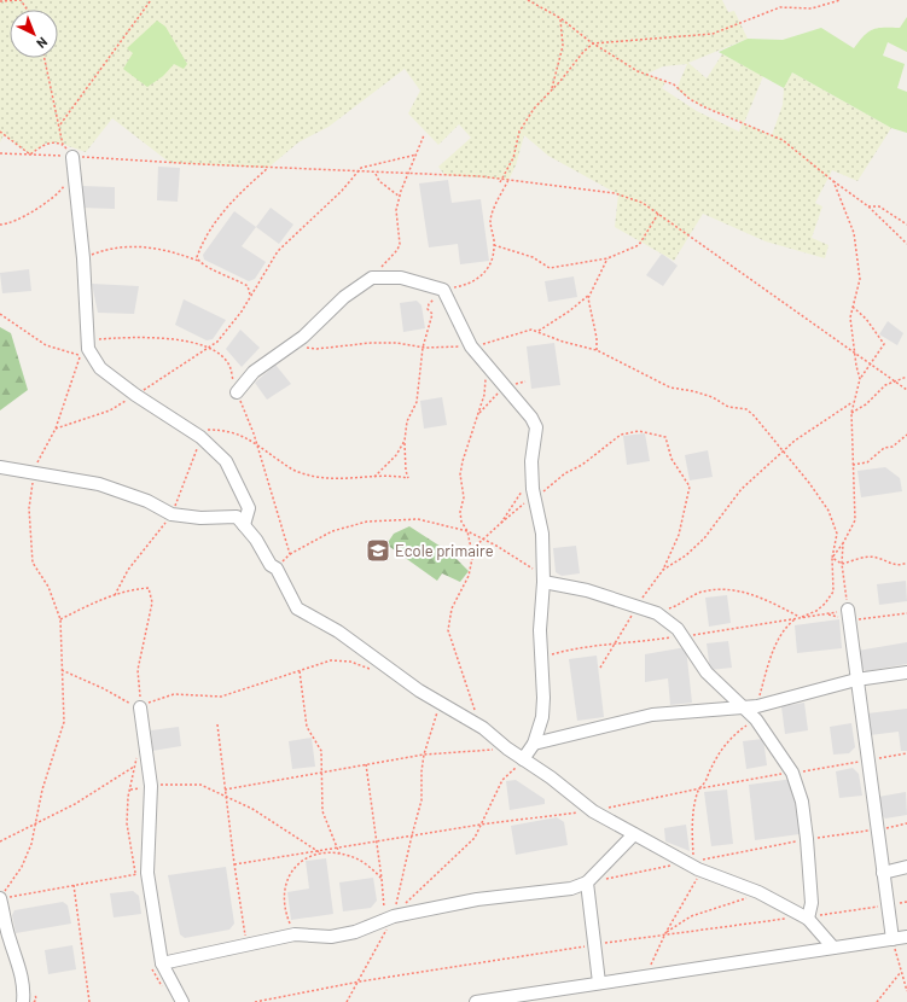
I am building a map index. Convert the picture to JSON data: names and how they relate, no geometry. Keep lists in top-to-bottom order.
{
  "places": {
    "school or university": ["Ecole primaire"]
  },
  "north": "bottom right"
}
